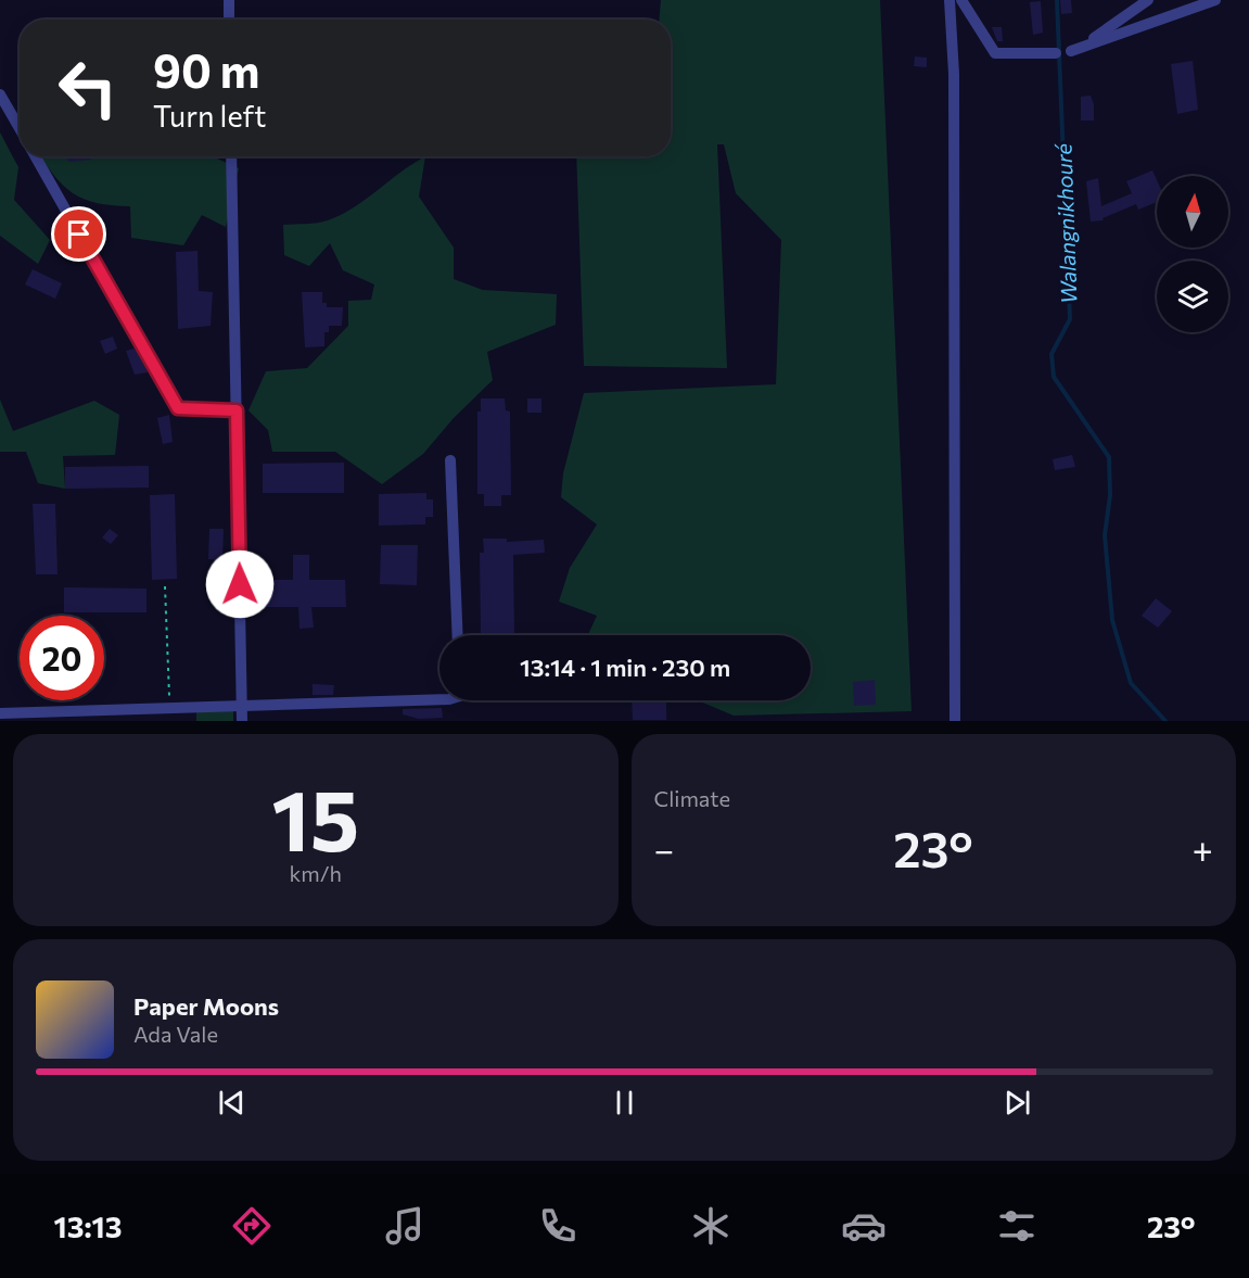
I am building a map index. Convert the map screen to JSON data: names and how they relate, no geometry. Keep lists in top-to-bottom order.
{
  "water": ["Walangnikhouré"],
  "north": "top",
  "page": {
    "turn": ["90 m", "Turn left"],
    "limit": "20",
    "trip": "13:14 · 1 min · 230 m",
    "tile": [
      ["15", "km/h"],
      "Climate"
    ],
    "heat": ["−", "23°", "+"],
    "song": ["Paper Moons", "Ada Vale"],
    "tabs": ["13:13", "23°"]
  }
}
